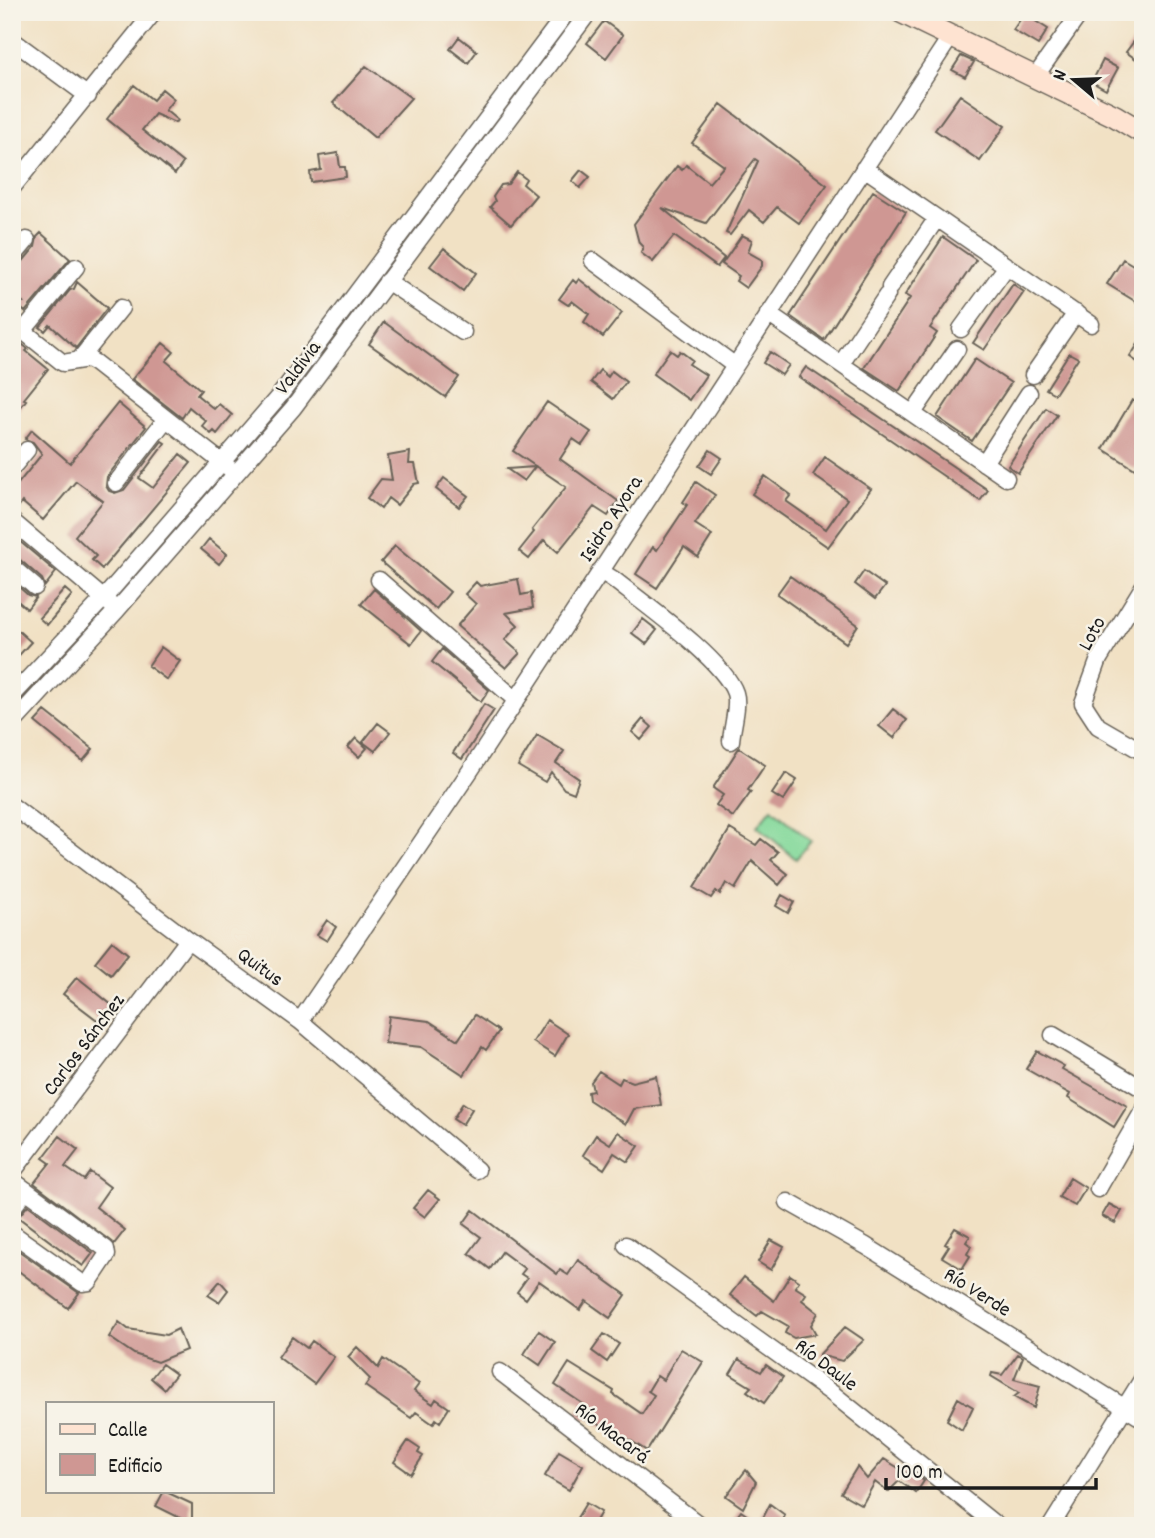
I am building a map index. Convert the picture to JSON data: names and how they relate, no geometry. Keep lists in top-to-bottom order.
{
  "streets": {
    "street": [
      "Valdivia",
      "Isidro Ayora",
      "Loto",
      "Quitus",
      "Carlos Sánchez",
      "Río Verde",
      "Río Daule",
      "Río Macará"
    ]
  },
  "crossings": [
    ["Isidro Ayora", "Quitus"],
    ["Quitus", "Carlos Sánchez"]
  ],
  "legend": ["Calle", "Edificio"],
  "scale_bar": "100 m",
  "north": "left"
}
